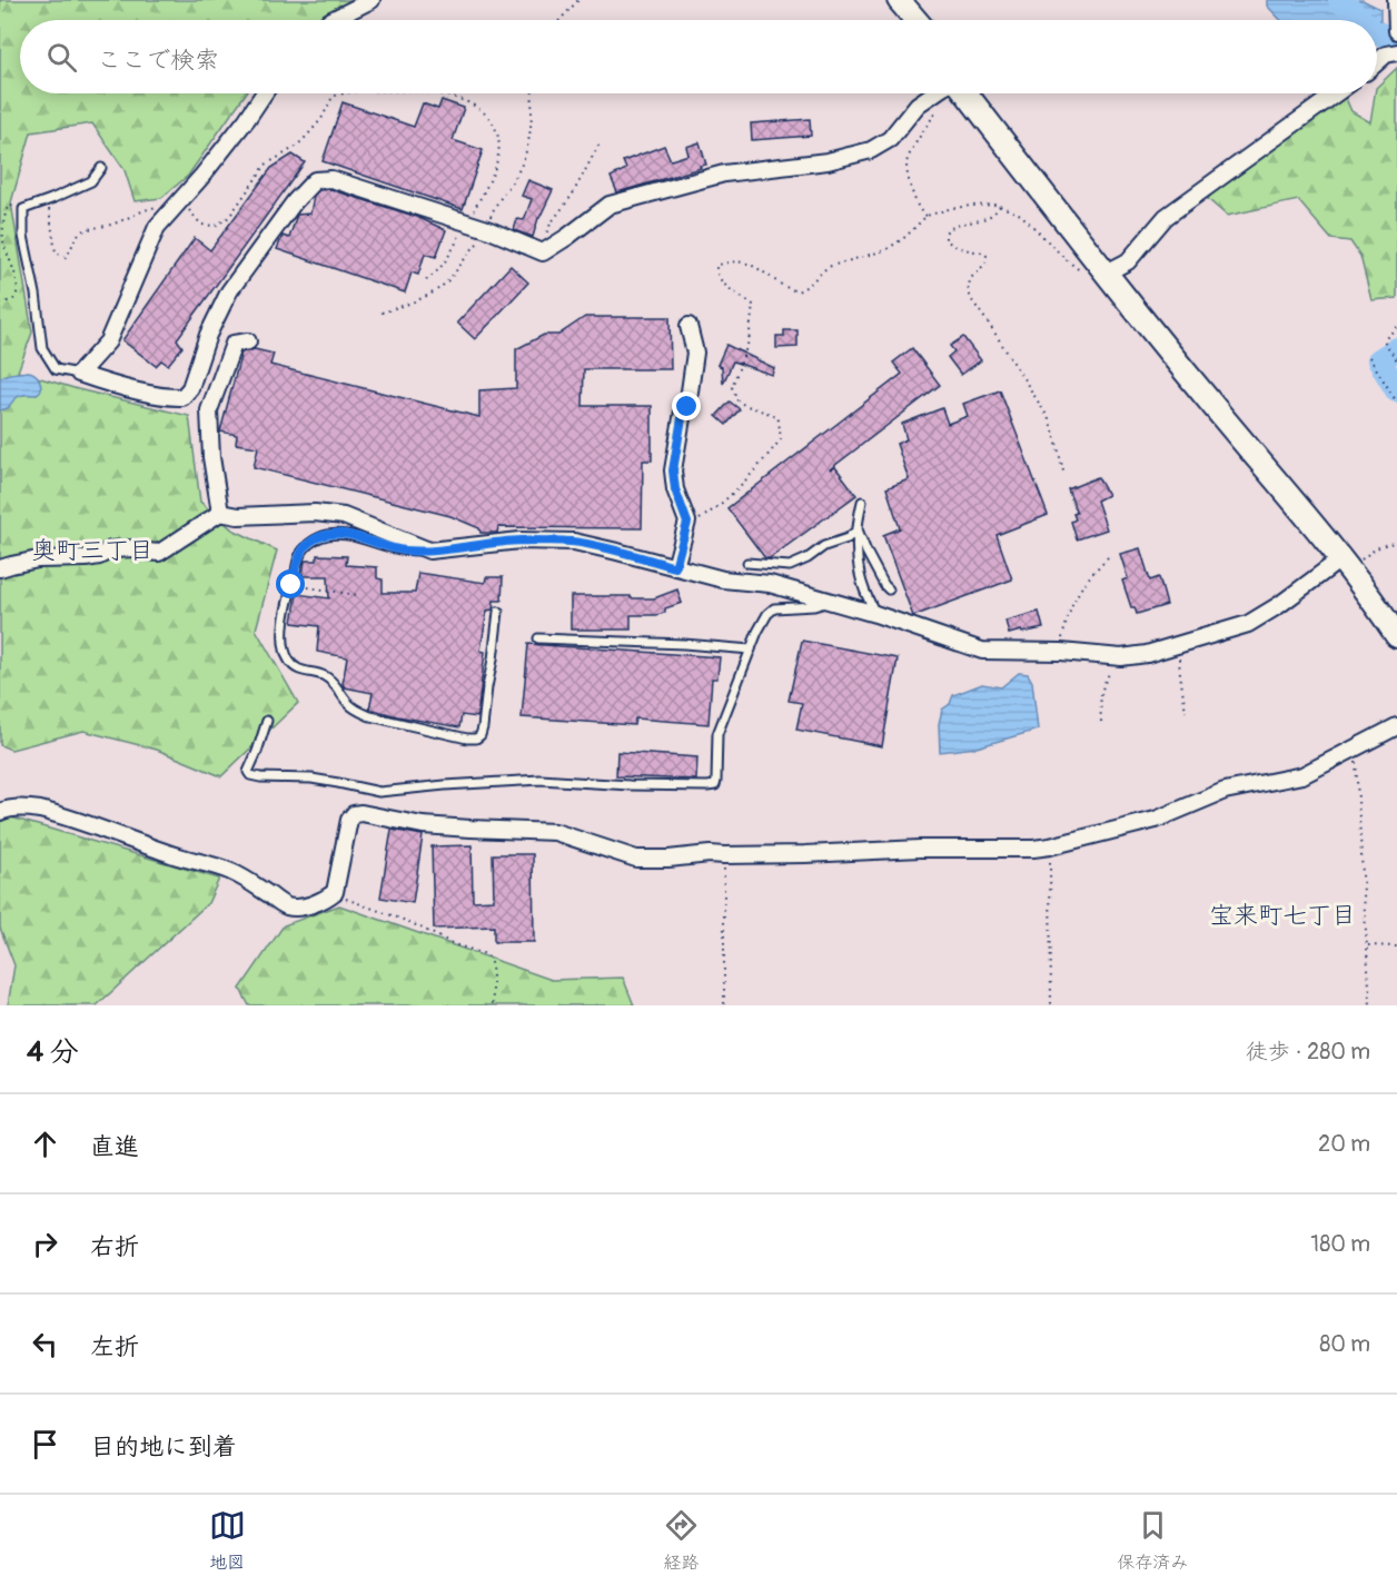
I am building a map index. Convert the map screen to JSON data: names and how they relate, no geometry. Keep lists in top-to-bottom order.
{
  "districts": ["奥町三丁目", "宝来町七丁目"],
  "page": {
    "search": "ここで検索",
    "heading": ["4 分", "徒歩 · 280 m"],
    "list": [
      ["直進", "20 m"],
      ["右折", "180 m"],
      ["左折", "80 m"],
      "目的地に到着"
    ],
    "nav": ["地図", "経路", "保存済み"]
  }
}
